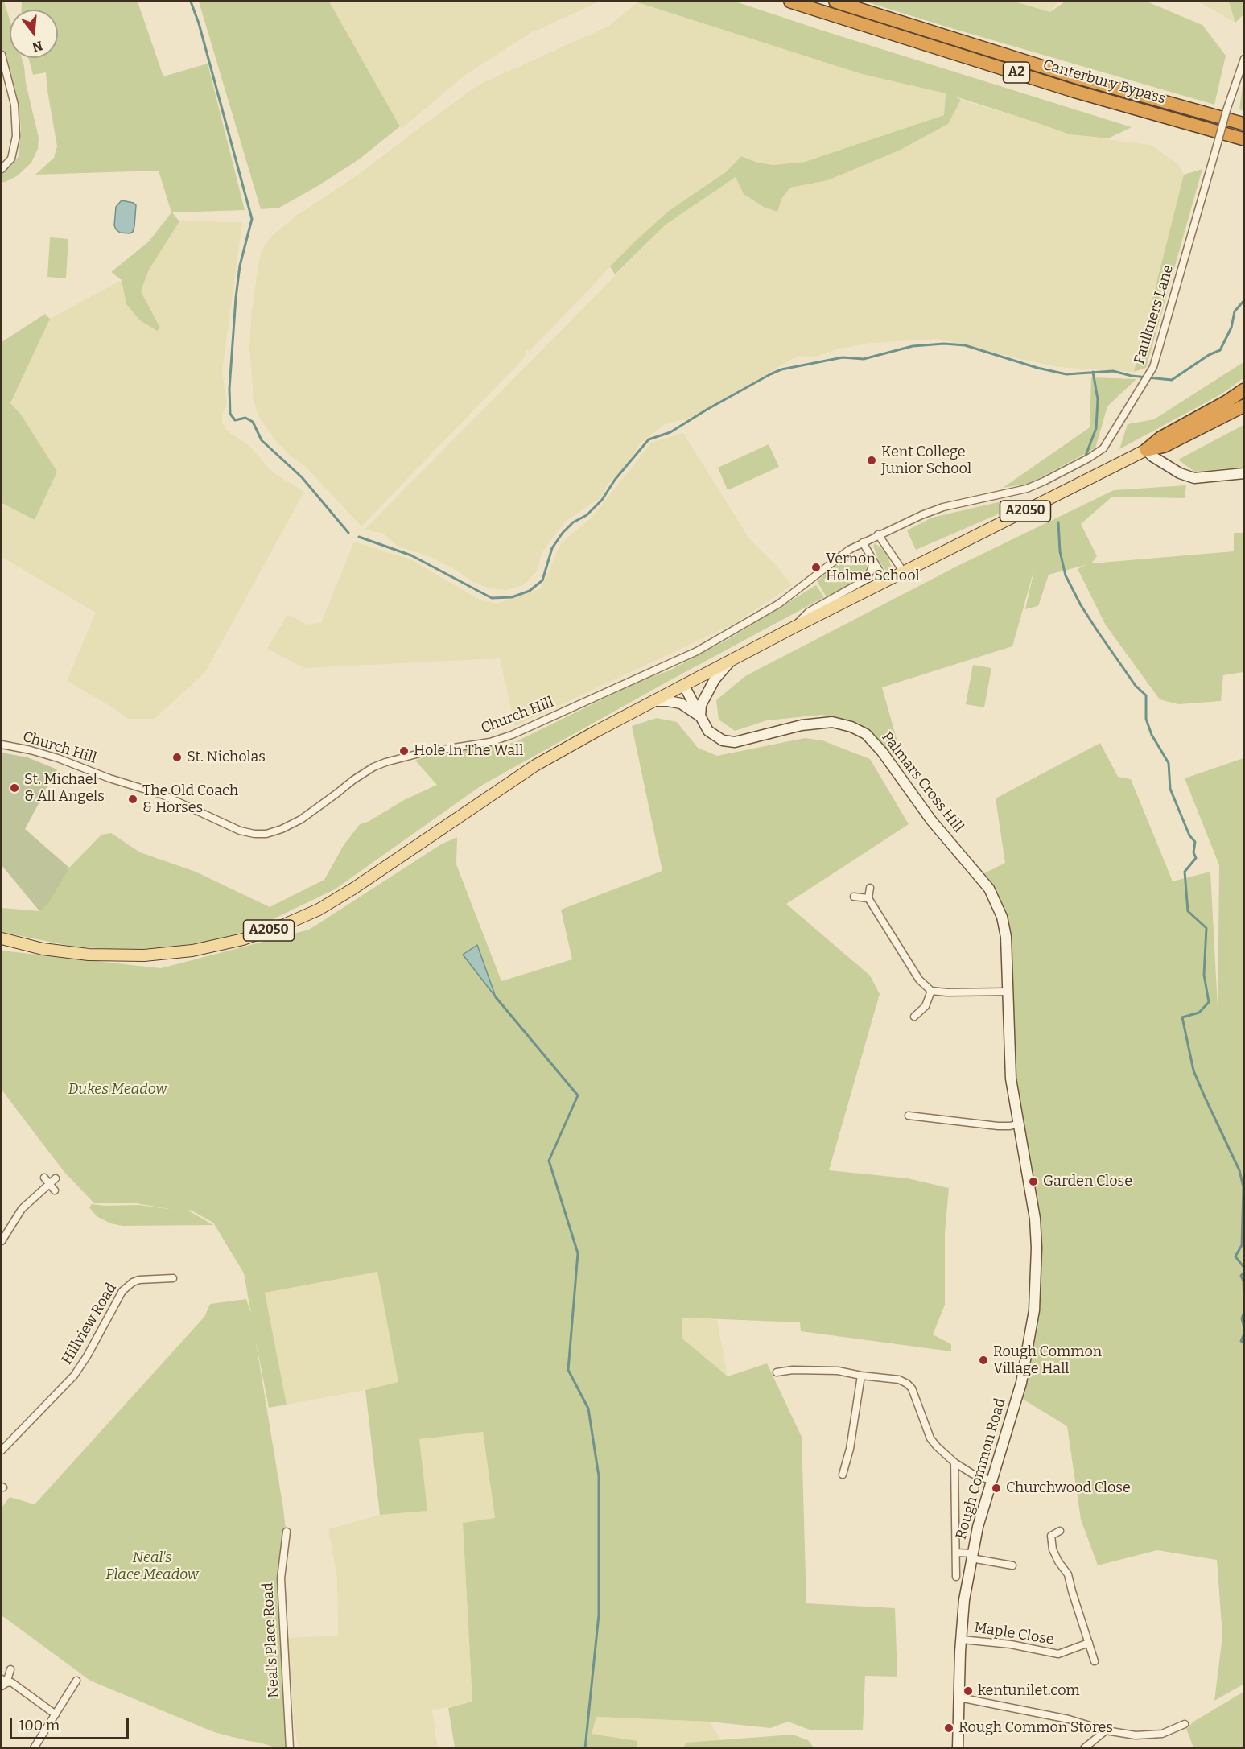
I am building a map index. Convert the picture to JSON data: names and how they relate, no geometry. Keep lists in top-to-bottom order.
{
  "streets": {
    "highway": ["A2", "Canterbury Bypass"],
    "main road": ["A2050"],
    "street": [
      "Faulkners Lane",
      "Church Hill",
      "Palmars Cross Hill",
      "Hillview Road",
      "Rough Common Road",
      "Maple Close",
      "Neal's Place Road"
    ]
  },
  "crossings": [
    ["Faulkners Lane", "Church Hill"],
    ["A2050", "Palmars Cross Hill"],
    ["Palmars Cross Hill", "Rough Common Road"],
    ["Rough Common Road", "Maple Close"]
  ],
  "parks": ["Dukes Meadow", "Neal's Place Meadow"],
  "places": [
    "Kent College Junior School",
    "Vernon Holme School",
    "Hole In The Wall",
    "St. Nicholas",
    "St. Michael & All Angels",
    "The Old Coach & Horses",
    "Garden Close",
    "Rough Common Village Hall",
    "Churchwood Close",
    "kentunilet.com",
    "Rough Common Stores"
  ],
  "scale_bar": "100 m",
  "north": "bottom"
}
